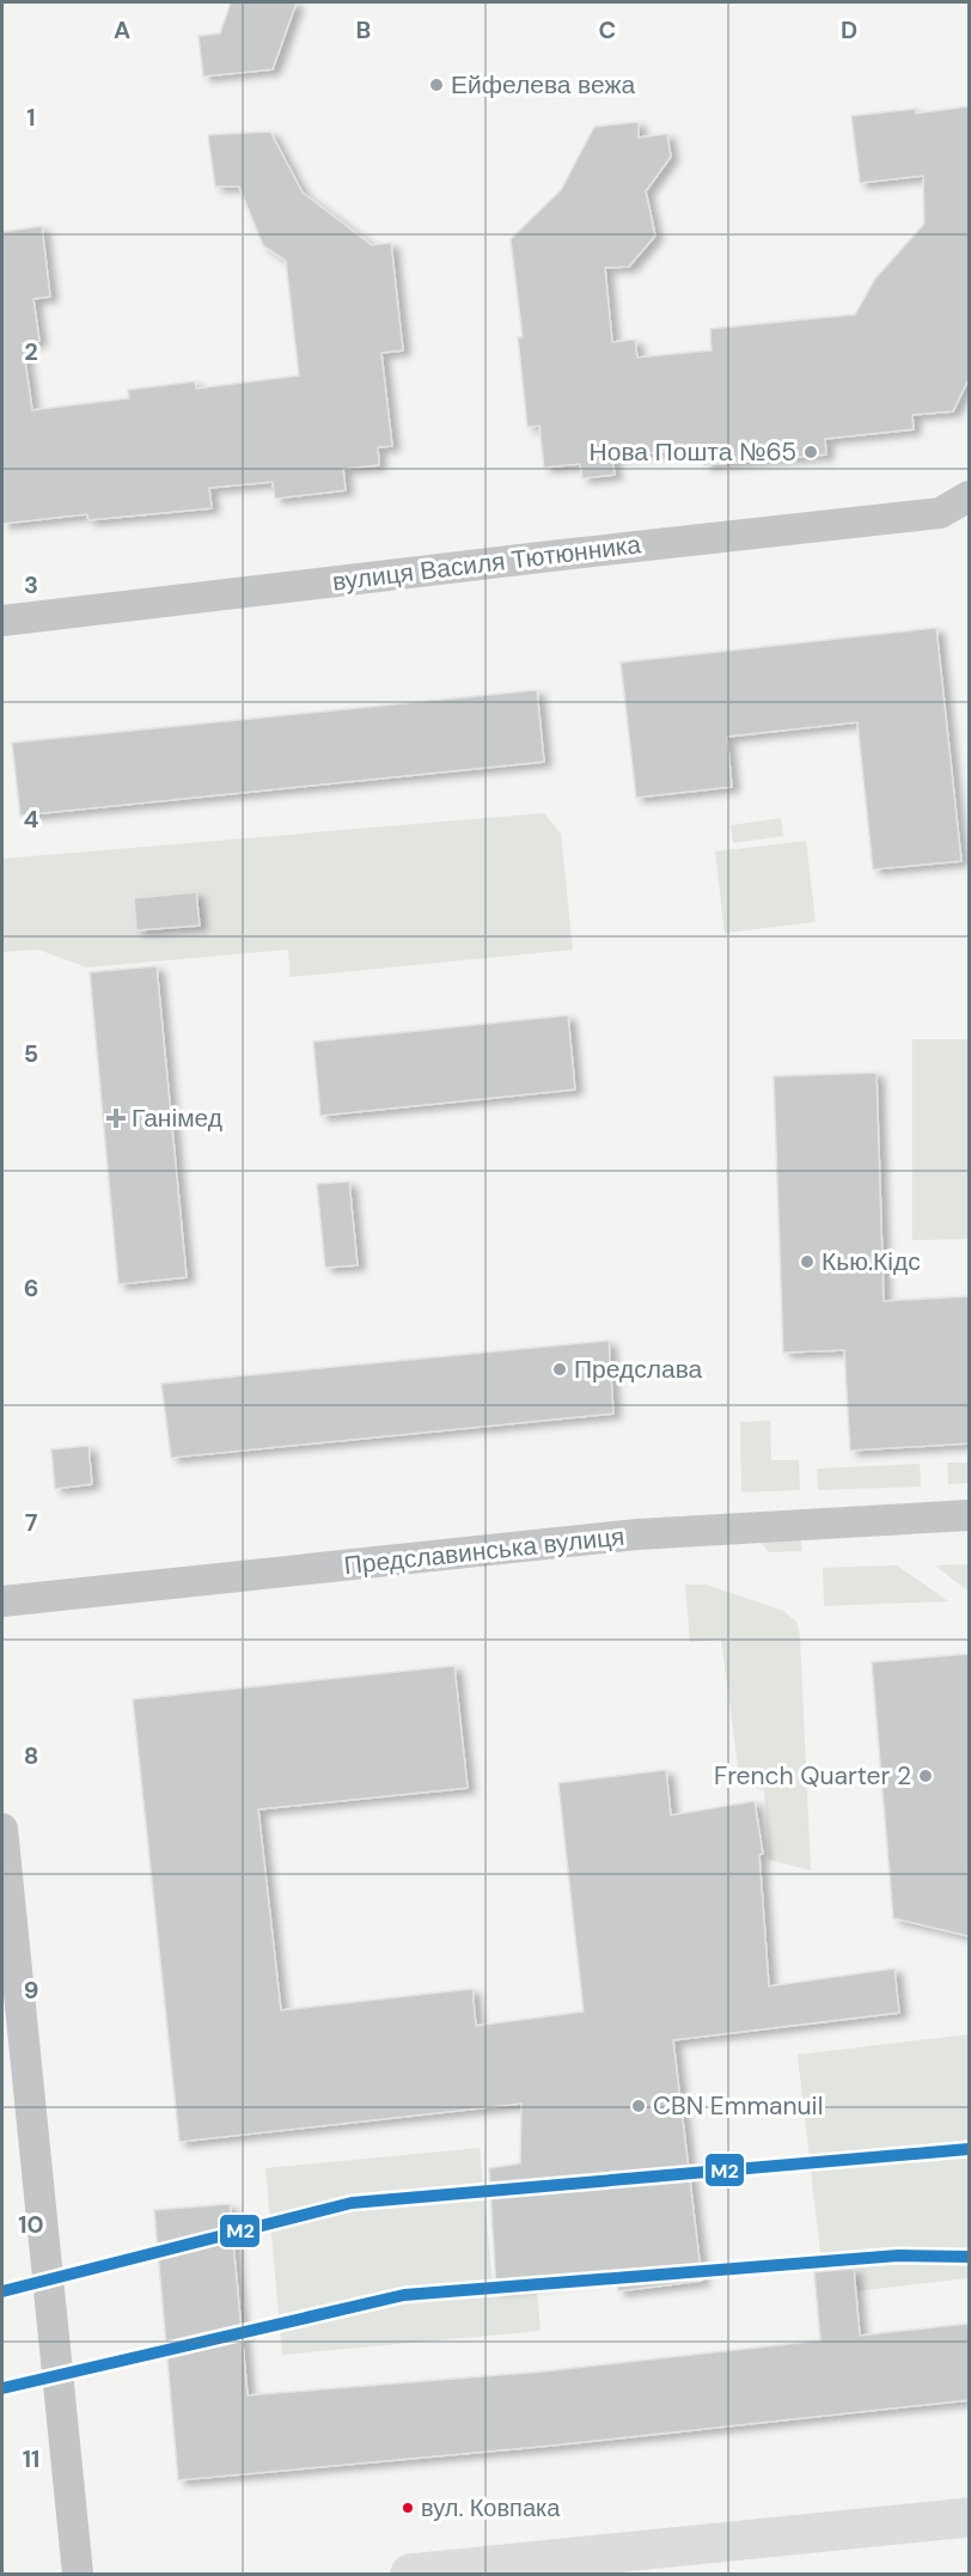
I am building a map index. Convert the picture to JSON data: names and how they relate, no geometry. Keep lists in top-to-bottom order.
{
  "streets": {
    "street": ["вулиця Василя Тютюнника", "Предславинська вулиця"]
  },
  "places": {
    "other": [
      "Ейфелева вежа",
      "Нова Пошта №65",
      "Кью.Кідс",
      "Предслава",
      "French Quarter 2",
      "CBN Emmanuil",
      "вул. Ковпака"
    ],
    "health": ["Ганімед"]
  },
  "lines": ["transit line M2"],
  "grid": {
    "columns": [
      "A",
      "B",
      "C",
      "D"
    ],
    "rows": [
      "1",
      "2",
      "3",
      "4",
      "5",
      "6",
      "7",
      "8",
      "9",
      "10",
      "11"
    ]
  }
}
